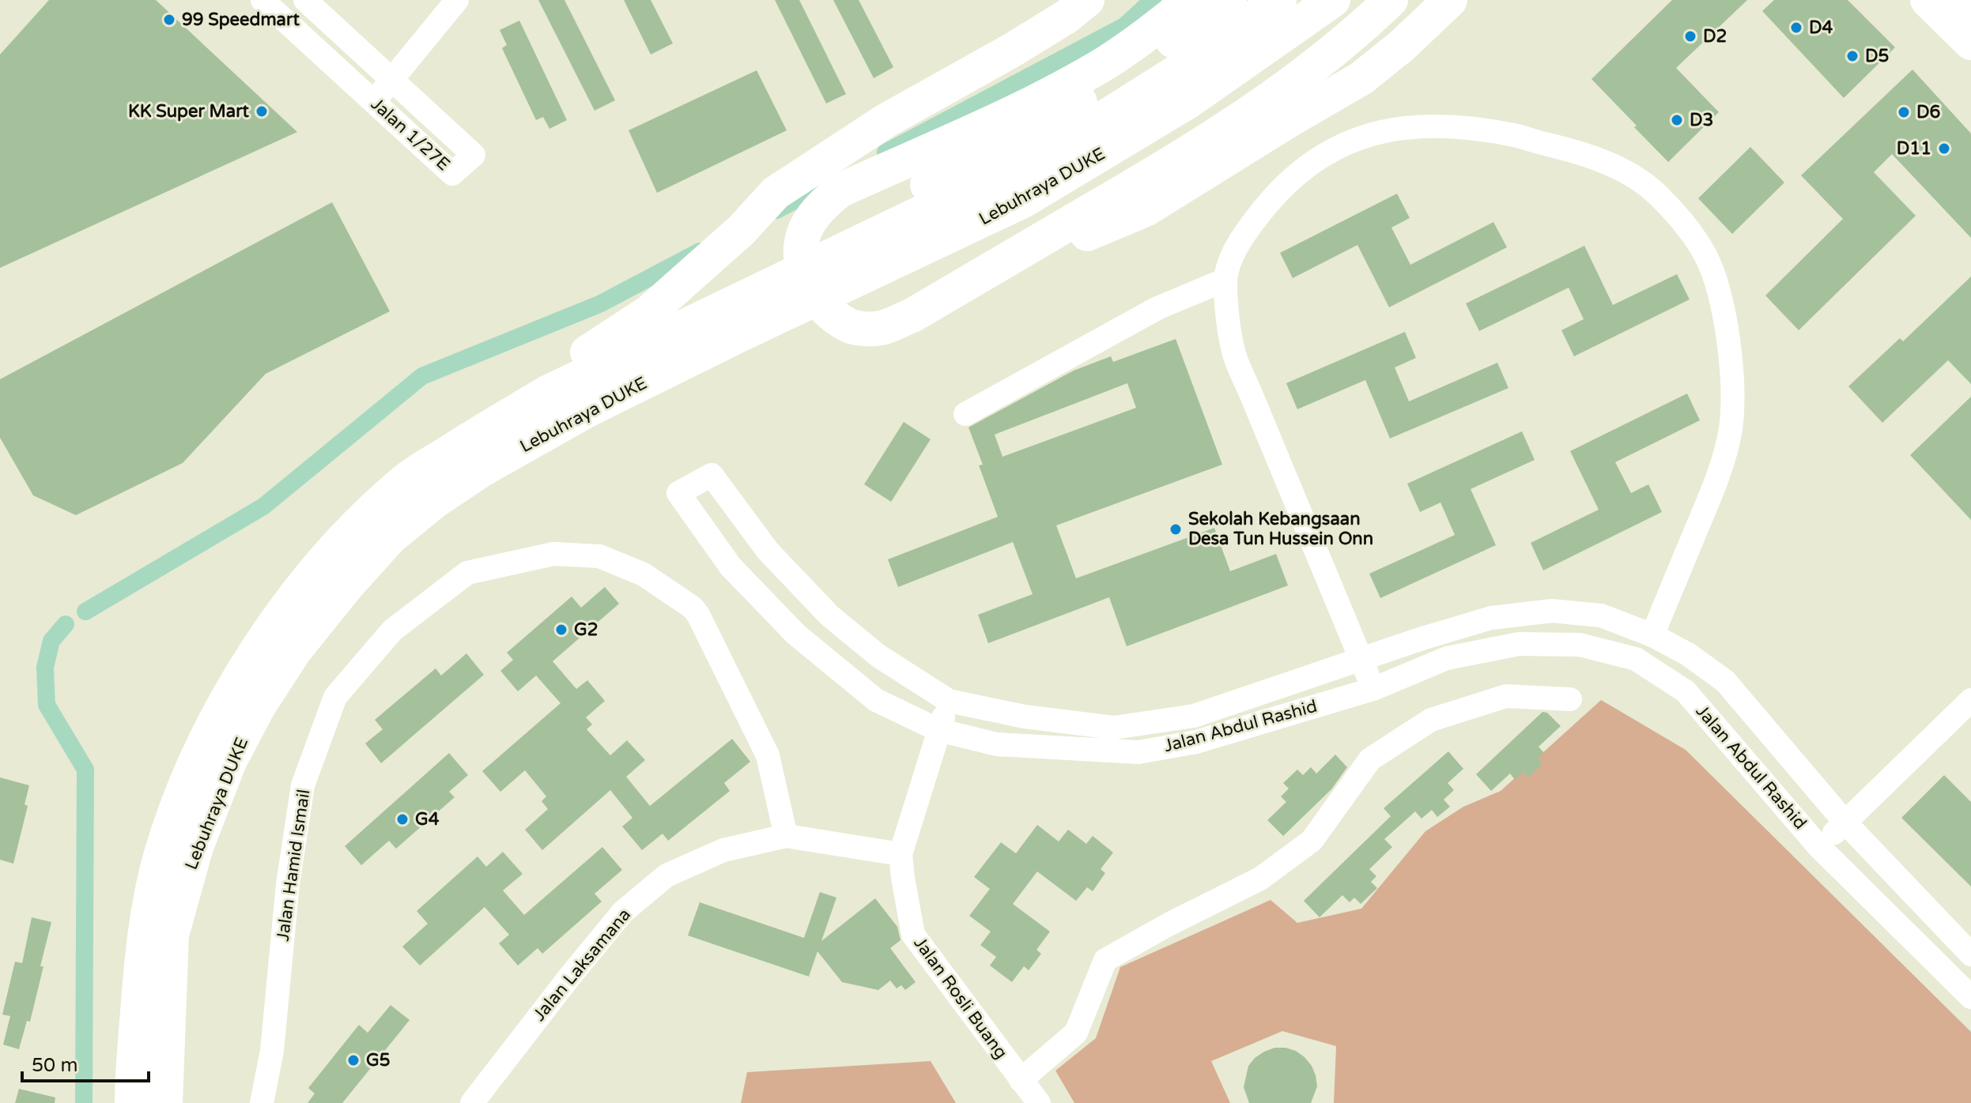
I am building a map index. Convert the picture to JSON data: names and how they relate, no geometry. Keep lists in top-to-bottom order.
{
  "streets": {
    "highway": ["Lebuhraya DUKE"],
    "street": [
      "Jalan 1/27E",
      "Jalan Abdul Rashid",
      "Jalan Hamid Ismail",
      "Jalan Laksamana",
      "Jalan Rosli Buang"
    ]
  },
  "crossings": [
    ["Jalan Abdul Rashid", "Jalan Rosli Buang"],
    ["Jalan Hamid Ismail", "Jalan Laksamana"],
    ["Jalan Laksamana", "Jalan Rosli Buang"]
  ],
  "places": [
    "99 Speedmart",
    "D4",
    "D2",
    "D5",
    "KK Super Mart",
    "D6",
    "D3",
    "D11",
    "Sekolah Kebangsaan Desa Tun Hussein Onn",
    "G2",
    "G4",
    "G5"
  ],
  "scale_bar": "50 m"
}
